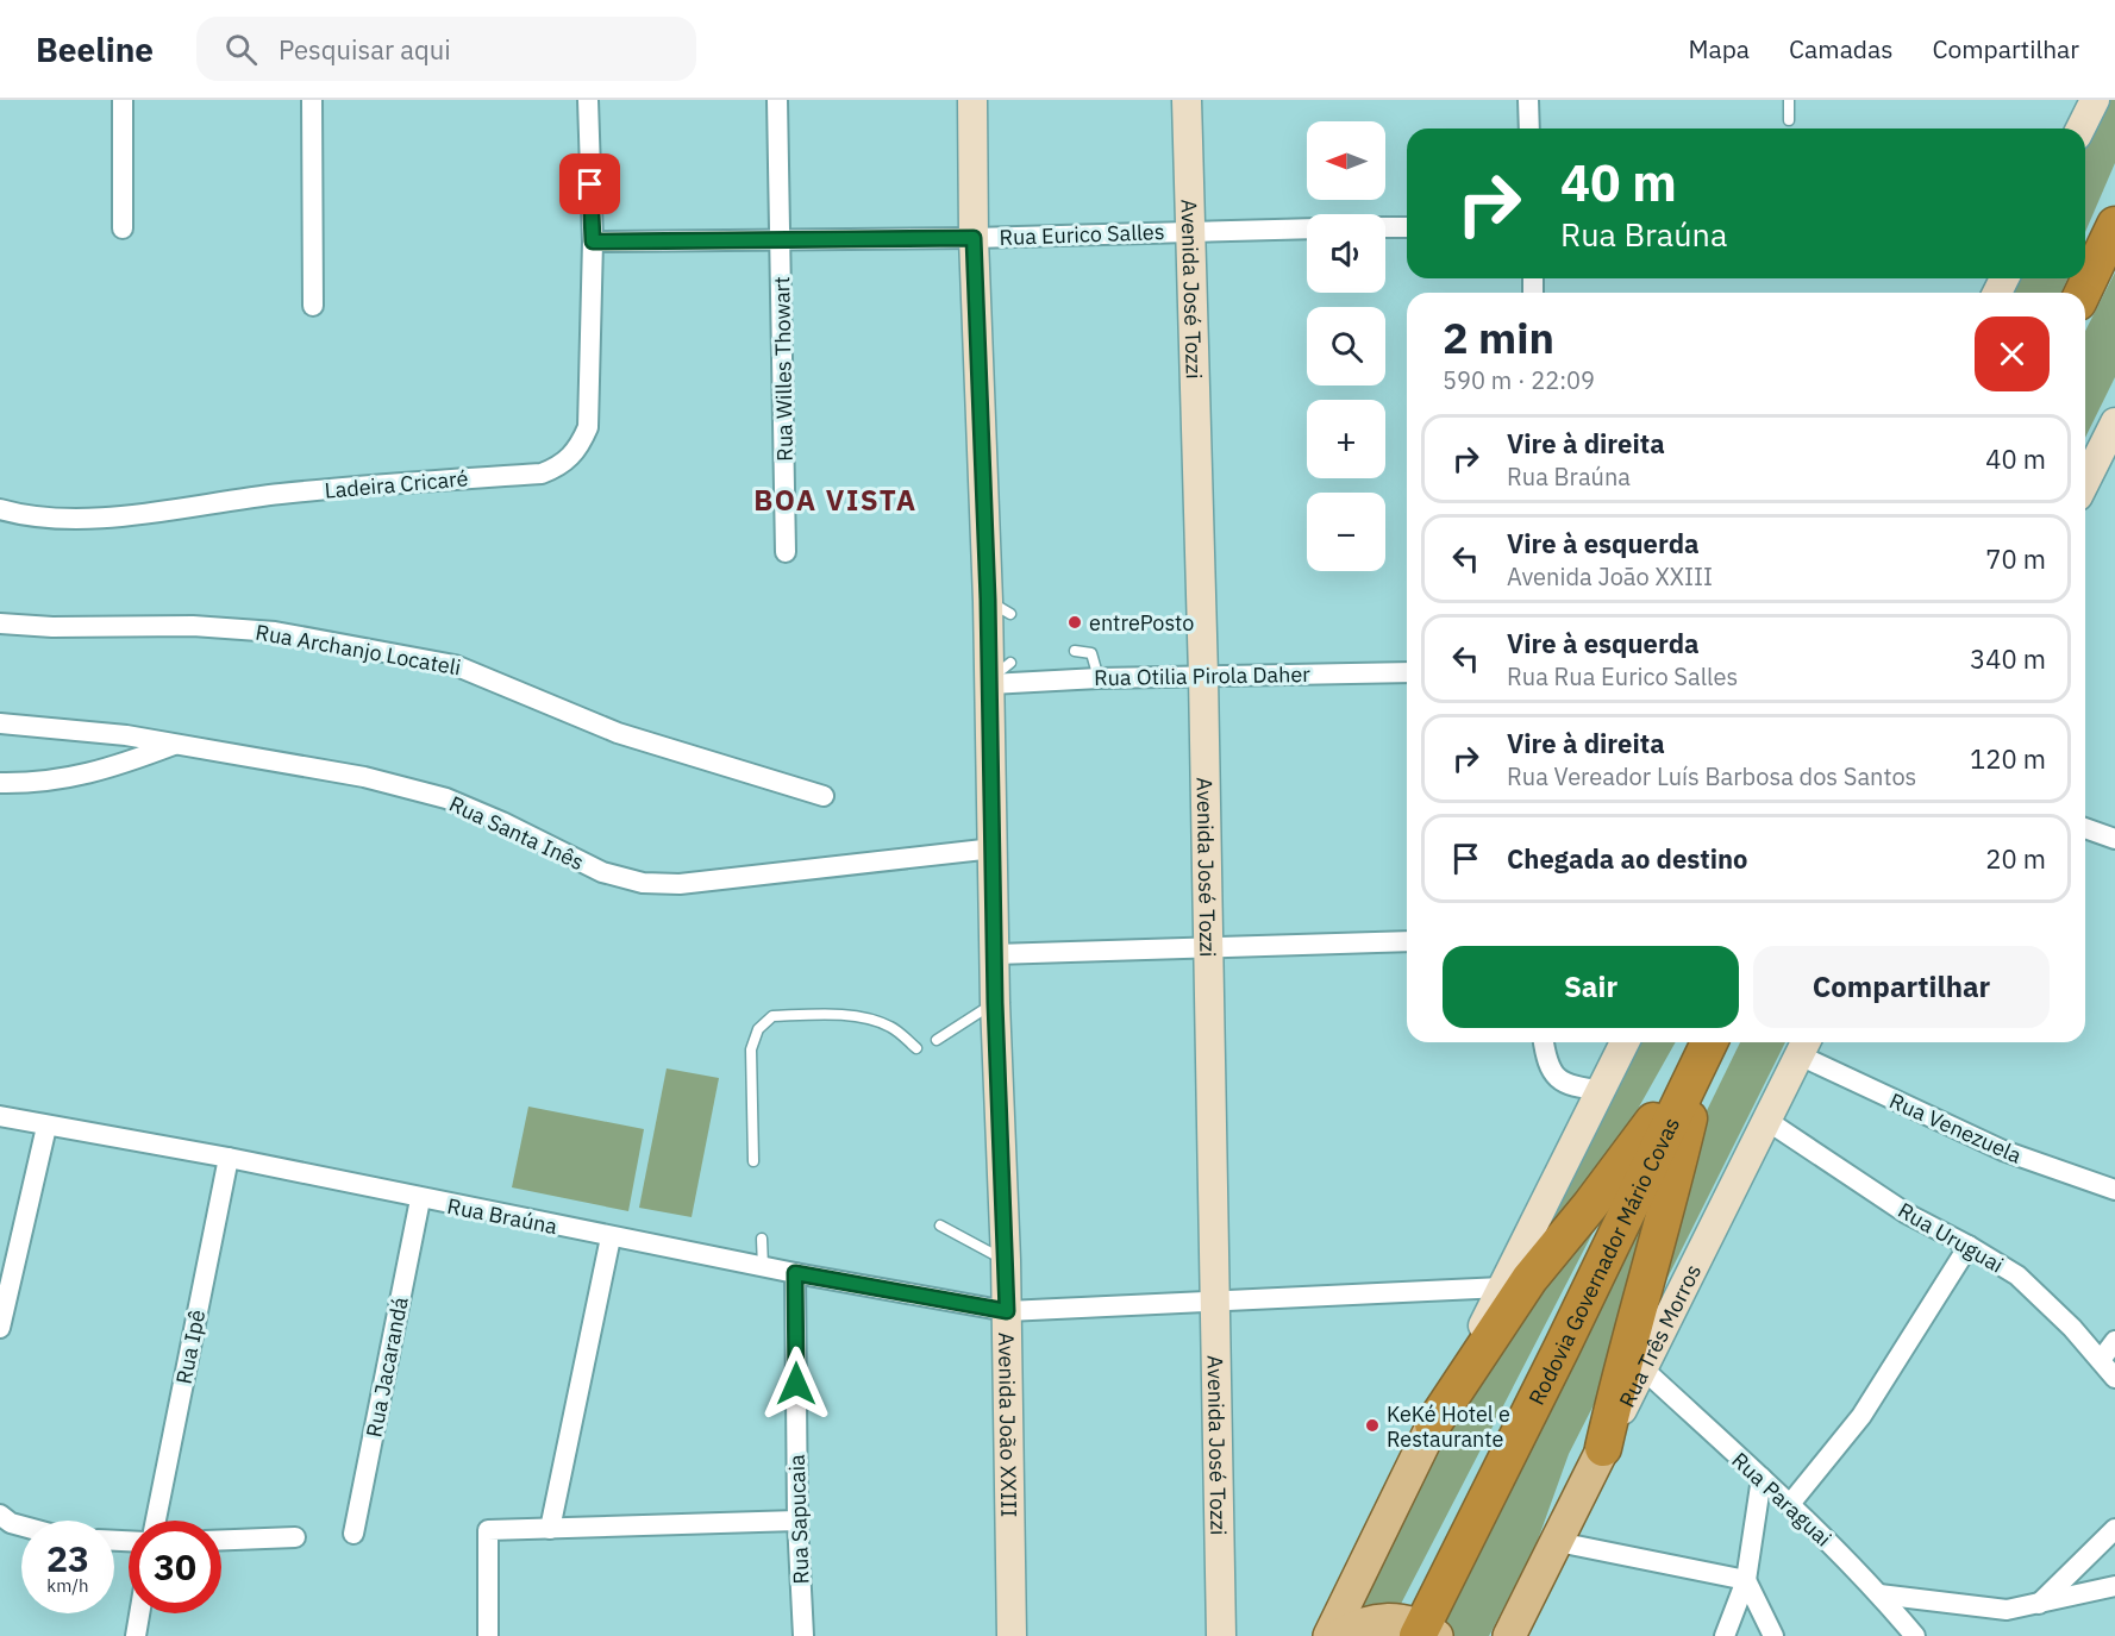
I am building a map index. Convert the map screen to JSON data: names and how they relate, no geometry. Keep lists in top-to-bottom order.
{
  "streets": {
    "highway": ["Rodovia Governador Mário Covas"],
    "main road": ["Rua Três Morros"],
    "street": [
      "Rua Eurico Salles",
      "Avenida José Tozzi",
      "Rua Willes Thowart",
      "Ladeira Cricaré",
      "Rua Archanjo Locateli",
      "Rua Otilia Pirola Daher",
      "Rua Santa Inês",
      "Rua Venezuela",
      "Rua Braúna",
      "Rua Uruguai",
      "Rua Ipê",
      "Rua Jacarandá",
      "Avenida João XXIII",
      "Rua Paraguai",
      "Rua Sapucaia"
    ]
  },
  "crossings": [
    ["Rua Eurico Salles", "Avenida José Tozzi"],
    ["Rua Eurico Salles", "Rua Willes Thowart"],
    ["Rua Eurico Salles", "Ladeira Cricaré"],
    ["Rua Eurico Salles", "Avenida João XXIII"],
    ["Avenida José Tozzi", "Rua Otilia Pirola Daher"],
    ["Avenida José Tozzi", "Rua Braúna"],
    ["Rua Otilia Pirola Daher", "Avenida João XXIII"],
    ["Rua Santa Inês", "Avenida João XXIII"],
    ["Rua Venezuela", "Rua Três Morros"],
    ["Rua Braúna", "Rua Ipê"],
    ["Rua Braúna", "Rua Jacarandá"],
    ["Rua Braúna", "Avenida João XXIII"],
    ["Rua Braúna", "Rua Sapucaia"],
    ["Rua Uruguai", "Rua Três Morros"],
    ["Rua Três Morros", "Rua Paraguai"]
  ],
  "districts": ["BOA VISTA"],
  "places": ["entrePosto", "KeKé Hotel e Restaurante"],
  "north": "left",
  "page": {
    "header": "Beeline",
    "search": "Pesquisar aqui",
    "nav": ["Mapa", "Camadas", "Compartilhar"],
    "map_buttons": ["+", "−"],
    "turn": ["40 m", "Rua Braúna"],
    "heading": ["2 min", "590 m · 22:09"],
    "list": [
      {
        "name": "Vire à direita",
        "note": "Rua Braúna",
        "value": "40 m"
      },
      {
        "name": "Vire à esquerda",
        "note": "Avenida João XXIII",
        "value": "70 m"
      },
      {
        "name": "Vire à esquerda",
        "note": "Rua Rua Eurico Salles",
        "value": "340 m"
      },
      {
        "name": "Vire à direita",
        "note": "Rua Vereador Luís Barbosa dos Santos",
        "value": "120 m"
      },
      {
        "name": "Chegada ao destino",
        "value": "20 m"
      }
    ],
    "buttons": ["Sair", "Compartilhar"],
    "speed": "23 km/h",
    "limit": "30"
  }
}
